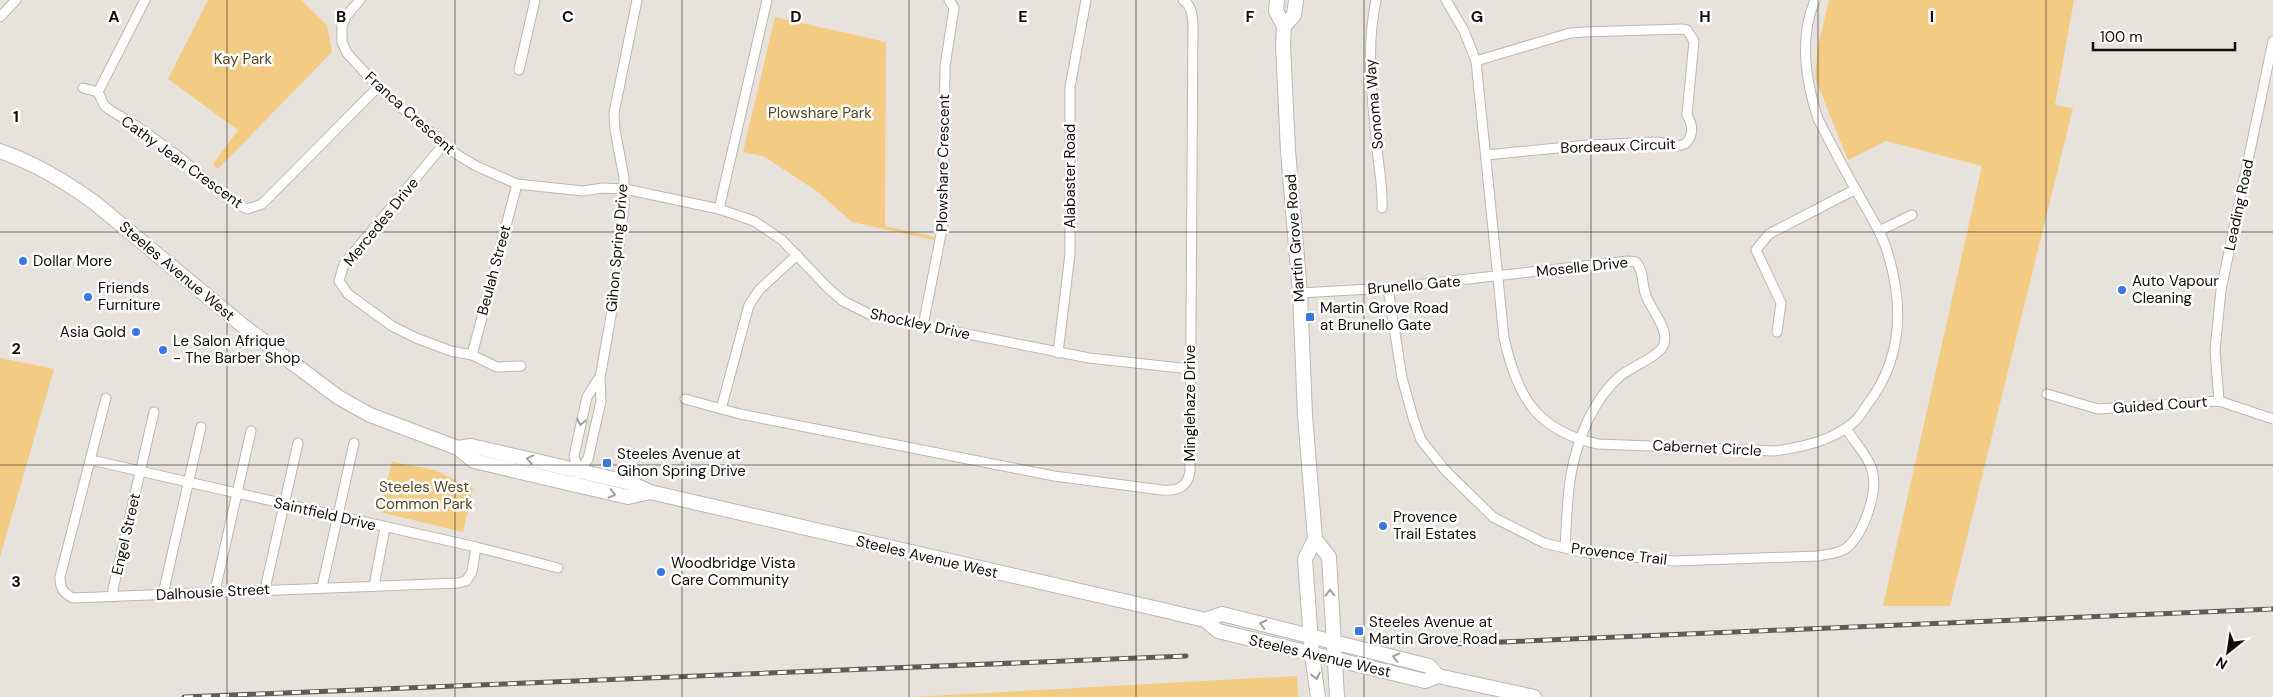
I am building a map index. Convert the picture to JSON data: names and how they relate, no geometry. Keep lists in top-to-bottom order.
{
  "streets": {
    "main road": ["Martin Grove Road", "Steeles Avenue West"],
    "street": [
      "Sonoma Way",
      "Franca Crescent",
      "Bordeaux Circuit",
      "Cathy Jean Crescent",
      "Plowshare Crescent",
      "Alabaster Road",
      "Leading Road",
      "Mercedes Drive",
      "Gihon Spring Drive",
      "Moselle Drive",
      "Beulah Street",
      "Brunello Gate",
      "Shockley Drive",
      "Minglehaze Drive",
      "Guided Court",
      "Cabernet Circle",
      "Saintfield Drive",
      "Engel Street",
      "Provence Trail",
      "Dalhousie Street"
    ]
  },
  "crossings": [
    ["Franca Crescent", "Cathy Jean Crescent"],
    ["Franca Crescent", "Mercedes Drive"],
    ["Franca Crescent", "Gihon Spring Drive"],
    ["Franca Crescent", "Beulah Street"],
    ["Franca Crescent", "Shockley Drive"],
    ["Bordeaux Circuit", "Cabernet Circle"],
    ["Plowshare Crescent", "Shockley Drive"],
    ["Alabaster Road", "Shockley Drive"],
    ["Leading Road", "Guided Court"],
    ["Mercedes Drive", "Beulah Street"],
    ["Martin Grove Road", "Steeles Avenue West"],
    ["Martin Grove Road", "Brunello Gate"],
    ["Gihon Spring Drive", "Steeles Avenue West"],
    ["Gihon Spring Drive", "Shockley Drive"],
    ["Moselle Drive", "Brunello Gate"],
    ["Moselle Drive", "Cabernet Circle"],
    ["Moselle Drive", "Provence Trail"],
    ["Brunello Gate", "Cabernet Circle"],
    ["Brunello Gate", "Provence Trail"],
    ["Shockley Drive", "Minglehaze Drive"],
    ["Cabernet Circle", "Provence Trail"],
    ["Saintfield Drive", "Engel Street"],
    ["Saintfield Drive", "Dalhousie Street"],
    ["Engel Street", "Dalhousie Street"]
  ],
  "parks": ["Kay Park", "Plowshare Park", "Steeles West Common Park"],
  "places": {
    "other": [
      "Dollar More",
      "Auto Vapour Cleaning",
      "Friends Furniture",
      "Asia Gold",
      "Le Salon Afrique - The Barber Shop",
      "Provence Trail Estates",
      "Woodbridge Vista Care Community"
    ],
    "transit": ["Martin Grove Road at Brunello Gate", "Steeles Avenue at Gihon Spring Drive", "Steeles Avenue at Martin Grove Road"]
  },
  "scale_bar": "100 m",
  "north": "bottom left",
  "grid": {
    "columns": [
      "A",
      "B",
      "C",
      "D",
      "E",
      "F",
      "G",
      "H",
      "I"
    ],
    "rows": ["1", "2", "3"]
  }
}
